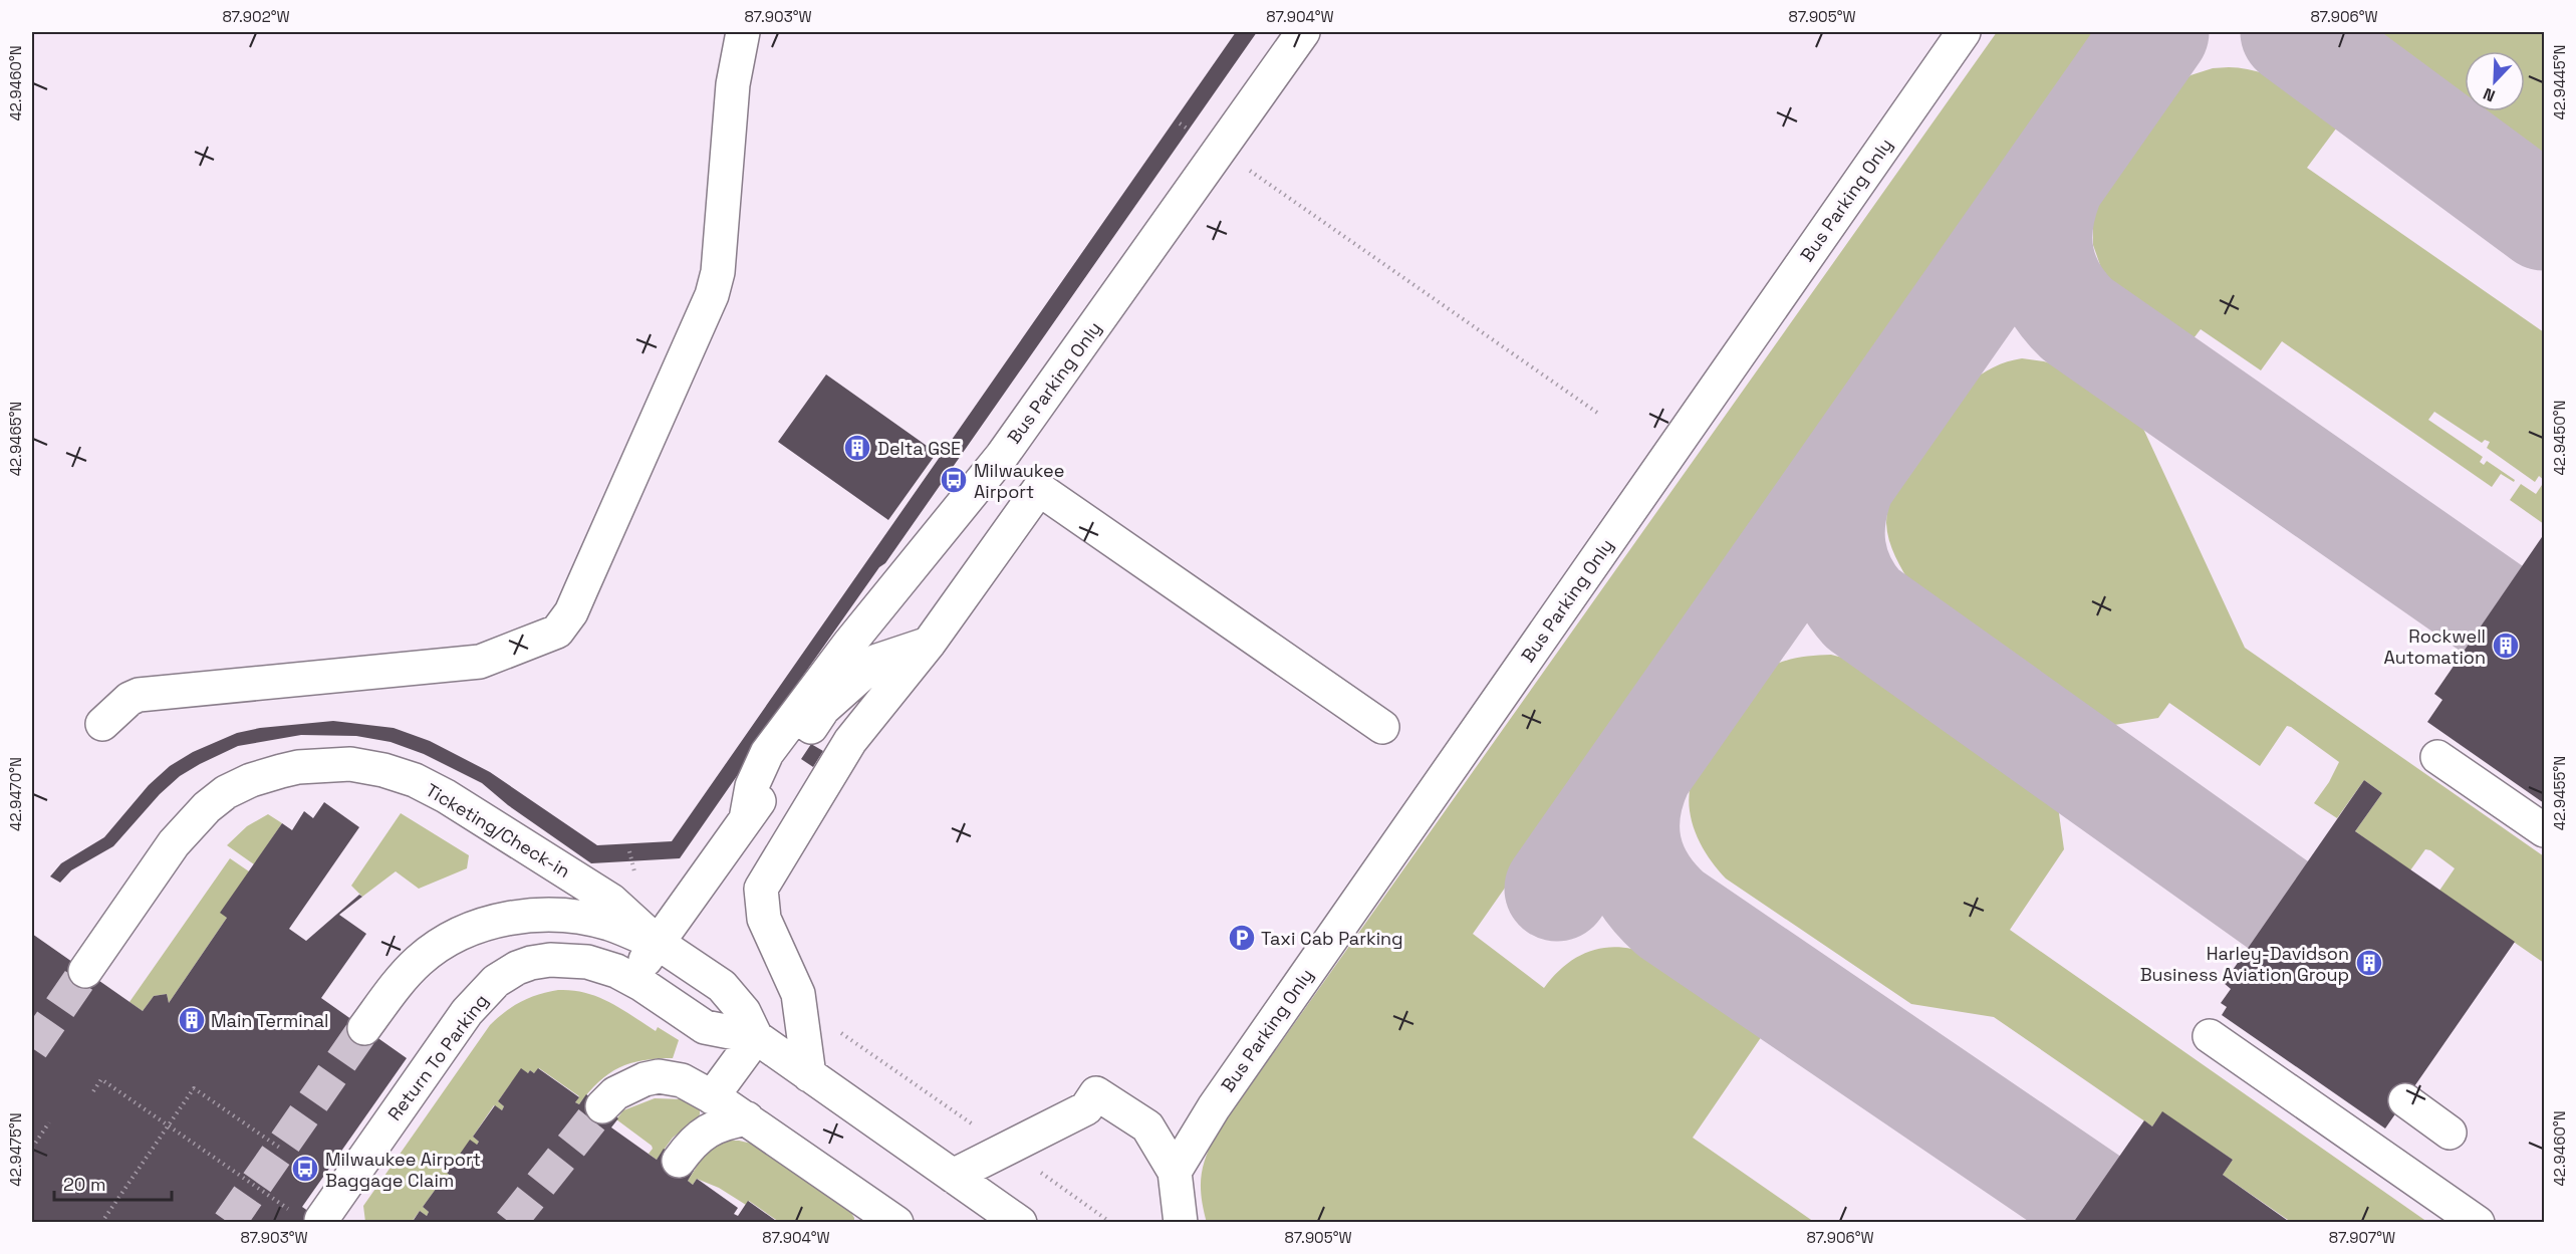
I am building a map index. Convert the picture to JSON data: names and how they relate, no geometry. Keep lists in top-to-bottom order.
{
  "streets": {
    "street": ["Bus Parking Only", "Ticketing/Check-in", "Return To Parking"]
  },
  "places": {
    "building": [
      "Delta GSE",
      "Rockwell Automation",
      "Harley-Davidson Business Aviation Group",
      "Main Terminal"
    ],
    "bus stop": ["Milwaukee Airport", "Milwaukee Airport Baggage Claim"],
    "parking": ["Taxi Cab Parking"]
  },
  "scale_bar": "20 m",
  "north": "bottom left",
  "coordinates": [
    "87.902°W",
    "87.903°W",
    "87.904°W",
    "87.905°W",
    "87.906°W",
    "42.9445°N",
    "42.9460°N",
    "42.9450°N",
    "42.9465°N",
    "42.9455°N",
    "42.9470°N",
    "42.9475°N",
    "87.907°W"
  ]
}
